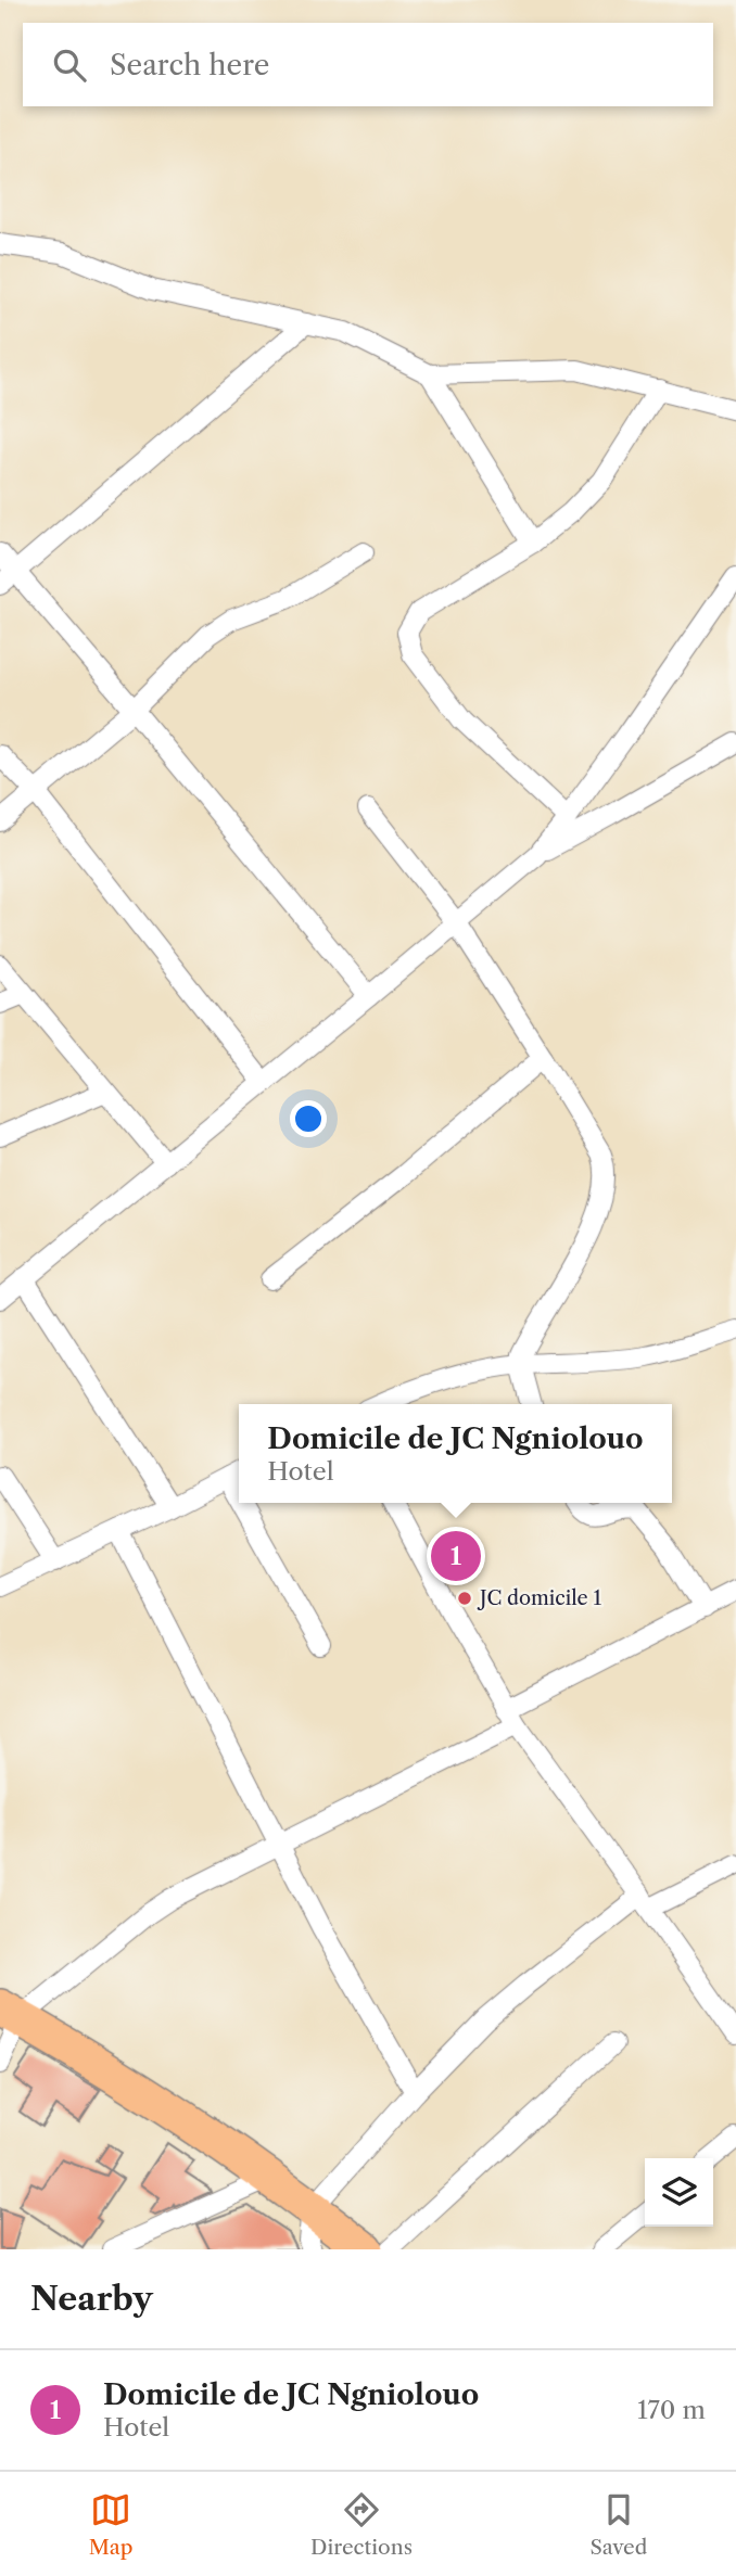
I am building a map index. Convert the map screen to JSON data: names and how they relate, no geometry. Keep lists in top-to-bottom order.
{
  "places": ["JC domicile 1"],
  "page": {
    "search": "Search here",
    "popup": ["Domicile de JC Ngniolouo", "Hotel"],
    "pins": "1",
    "heading": "Nearby",
    "list": [
      {
        "mark": "1",
        "name": "Domicile de JC Ngniolouo",
        "note": "Hotel",
        "value": "170 m"
      }
    ],
    "nav": ["Map", "Directions", "Saved"]
  }
}
